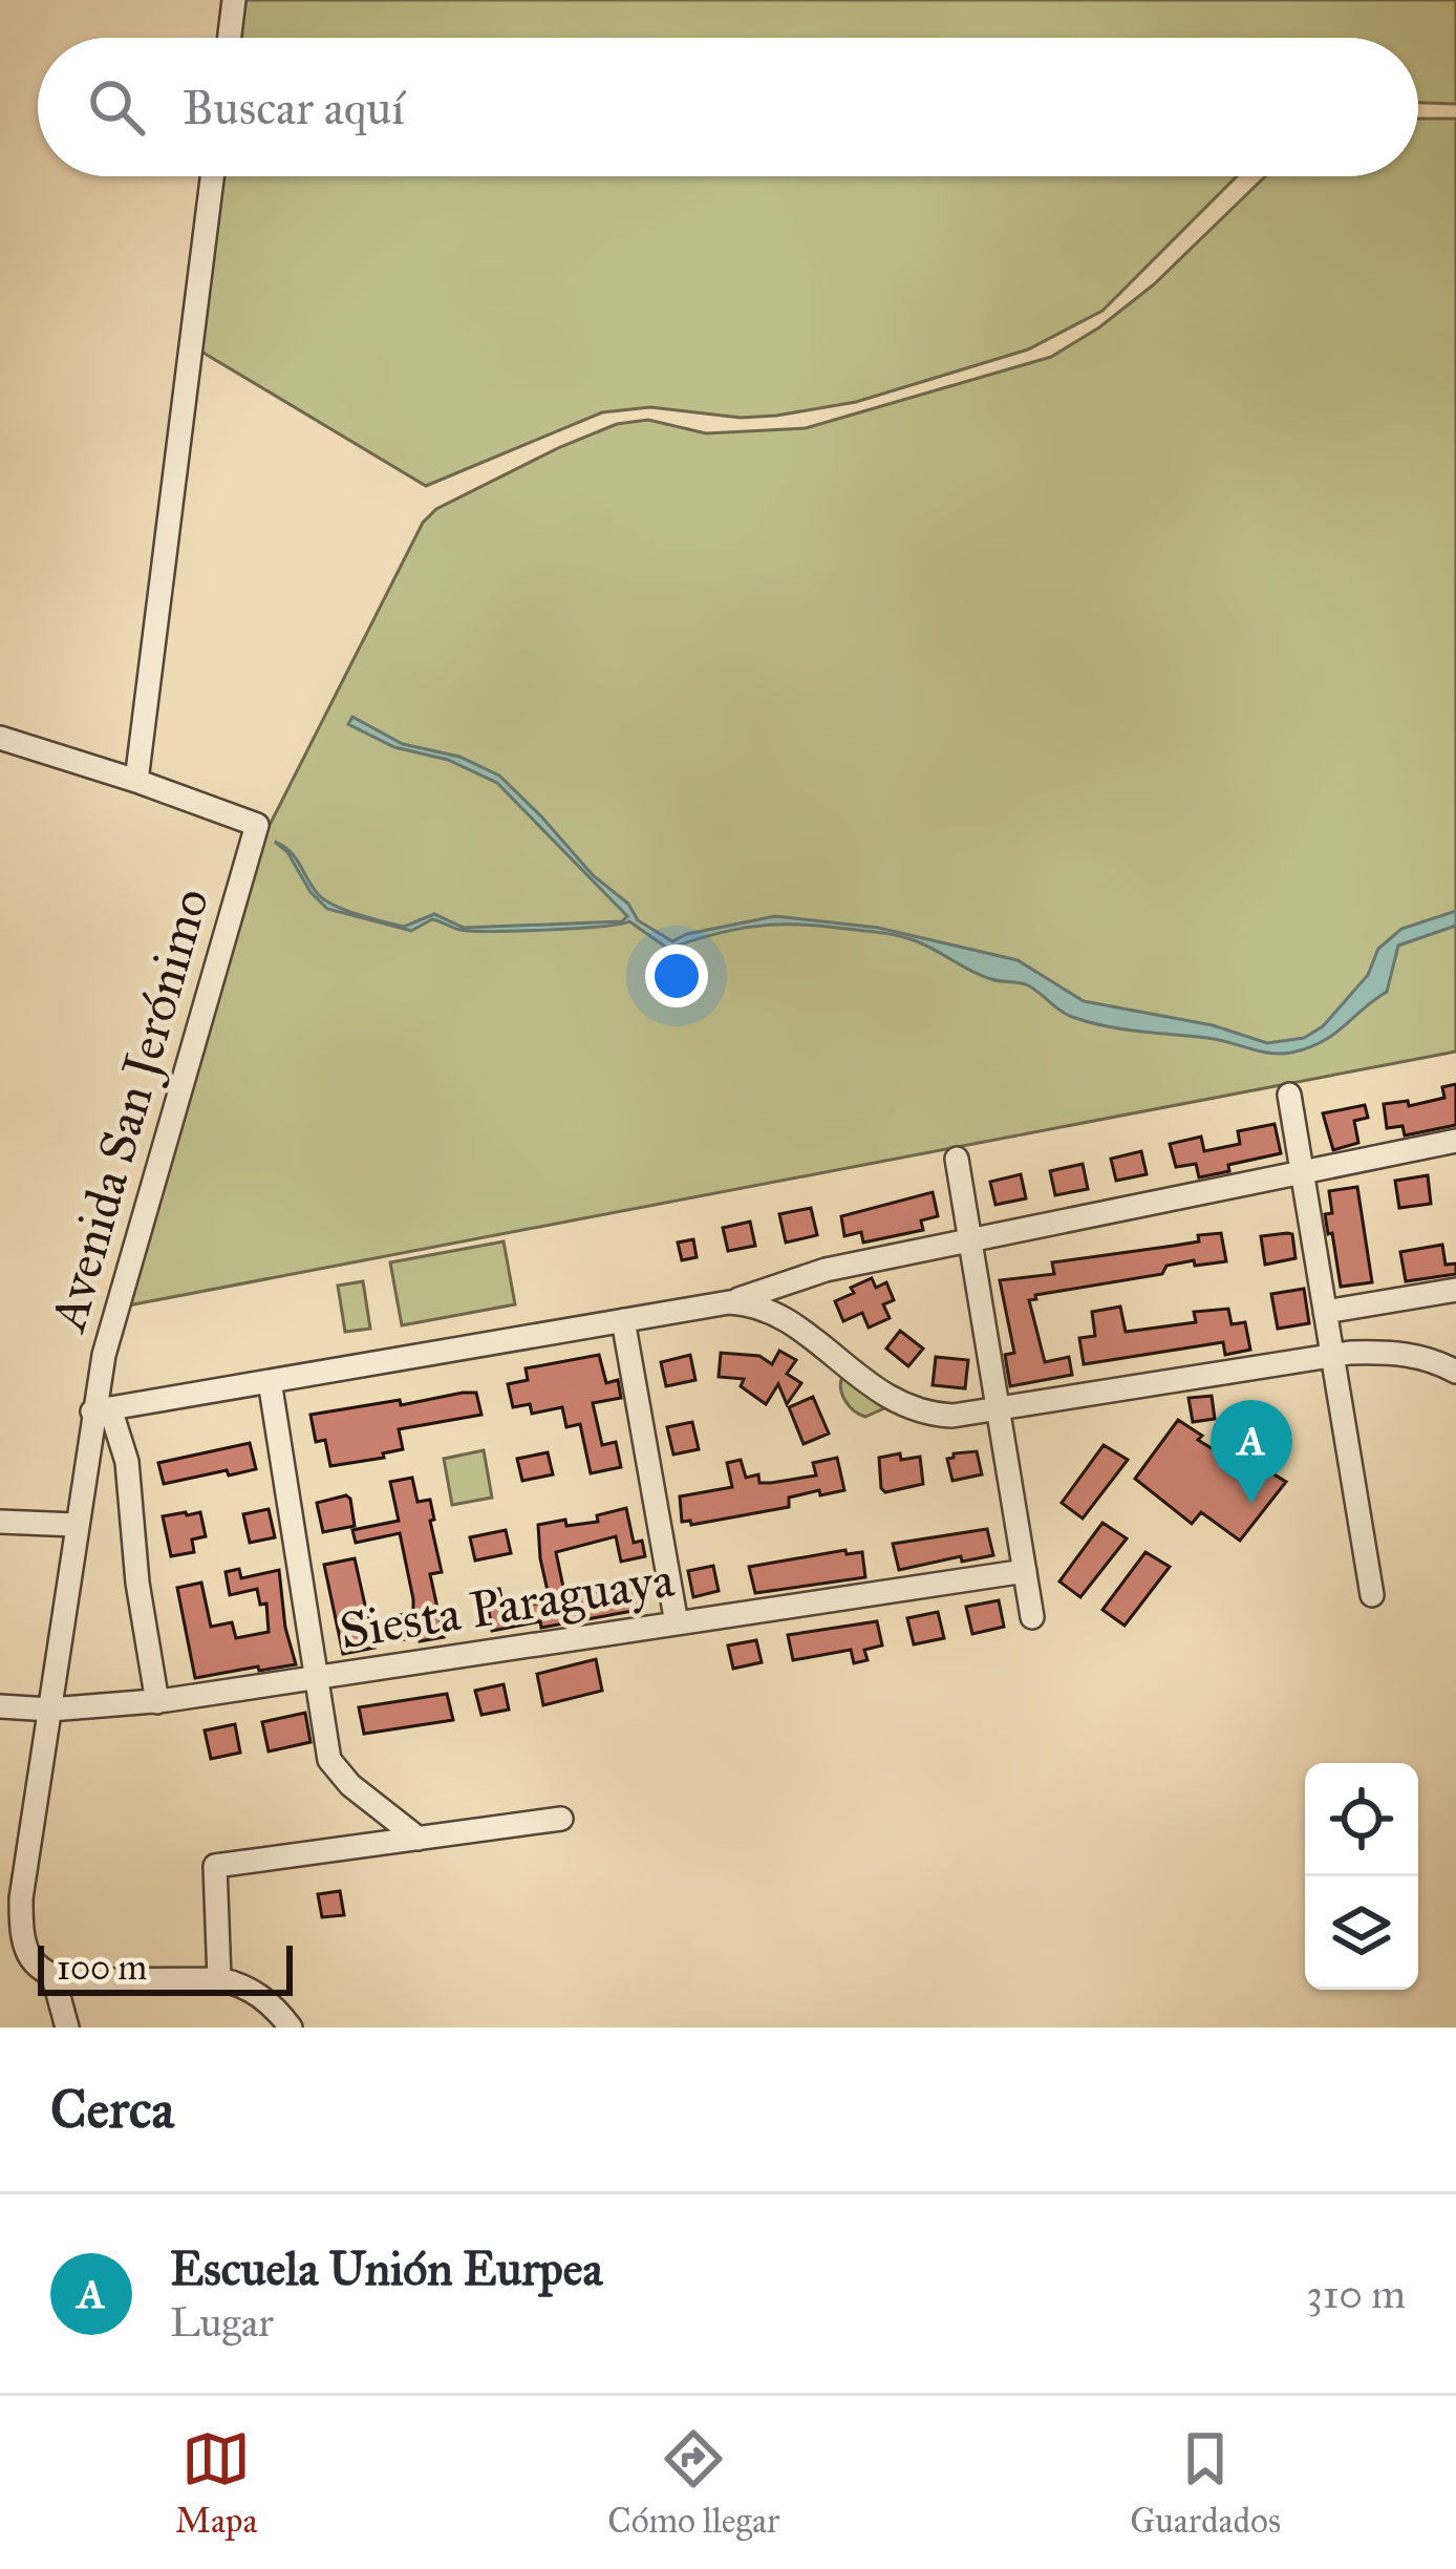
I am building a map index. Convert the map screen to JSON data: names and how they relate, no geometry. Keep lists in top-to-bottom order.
{
  "streets": {
    "street": ["Avenida San Jerónimo", "Siesta Paraguaya"]
  },
  "crossings": [
    ["Avenida San Jerónimo", "Siesta Paraguaya"]
  ],
  "scale_bar": "100 m",
  "page": {
    "search": "Buscar aquí",
    "pins": "A",
    "scale": "100 m",
    "heading": "Cerca",
    "list": [
      {
        "mark": "A",
        "name": "Escuela Unión Eurpea",
        "note": "Lugar",
        "value": "310 m"
      }
    ],
    "nav": ["Mapa", "Cómo llegar", "Guardados"]
  }
}
